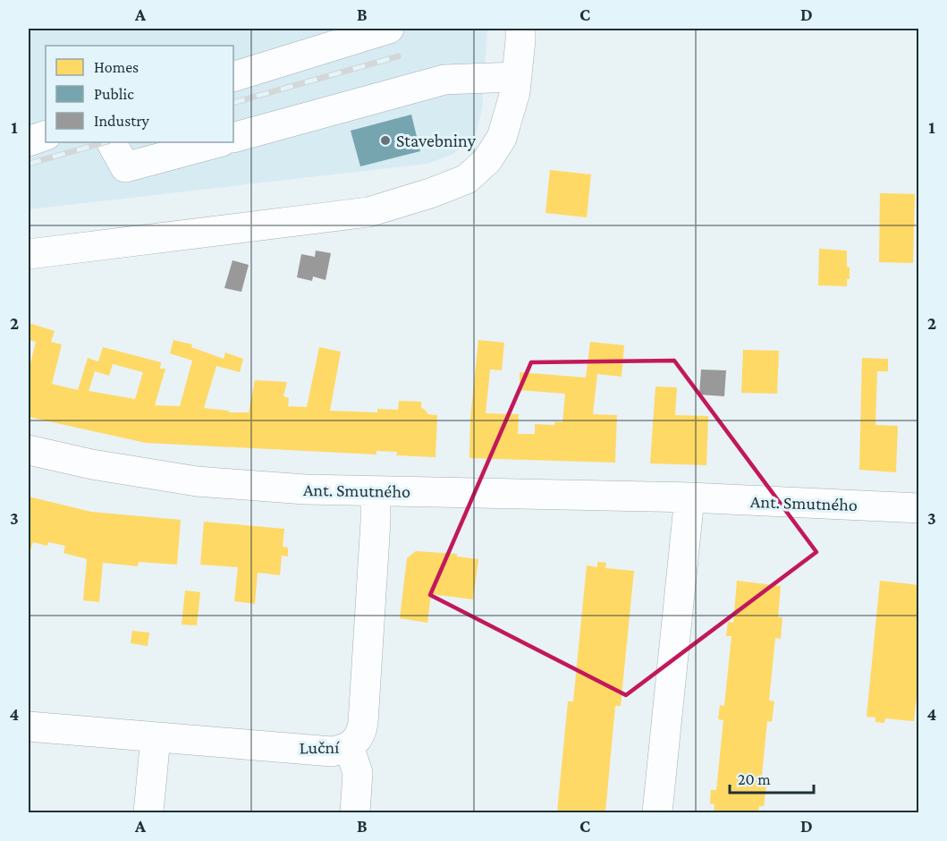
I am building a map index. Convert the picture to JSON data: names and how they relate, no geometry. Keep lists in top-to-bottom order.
{
  "streets": {
    "street": ["Ant. Smutného", "Luční"]
  },
  "crossings": [
    ["Ant. Smutného", "Luční"]
  ],
  "places": ["Stavebniny"],
  "legend": ["Homes", "Public", "Industry"],
  "scale_bar": "20 m",
  "grid": {
    "columns": [
      "A",
      "B",
      "C",
      "D"
    ],
    "rows": [
      "1",
      "2",
      "3",
      "4"
    ]
  }
}
